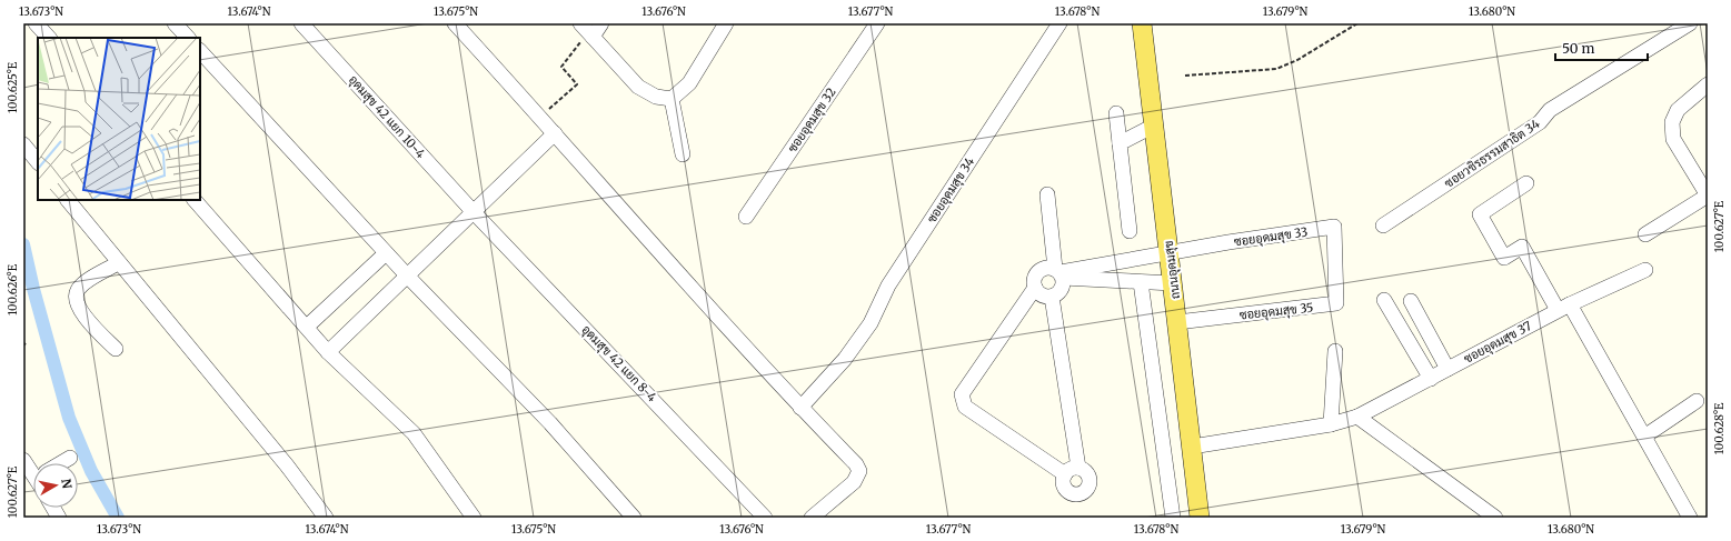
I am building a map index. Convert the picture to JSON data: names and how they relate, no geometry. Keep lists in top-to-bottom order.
{
  "streets": {
    "main road": ["ถนนอุดมสุข"],
    "street": [
      "อุดมสุข 42 แยก 10-4",
      "ซอยอุดมสุข 32",
      "ซอยวชิรธรรมสาธิต 34",
      "ซอยอุดมสุข 34",
      "ซอยอุดมสุข 33",
      "ซอยอุดมสุข 35",
      "ซอยอุดมสุข 37",
      "อุดมสุข 42 แยก 8-4"
    ]
  },
  "crossings": [
    ["อุดมสุข 42 แยก 10-4", "อุดมสุข 42 แยก 8-4"],
    ["ซอยอุดมสุข 33", "ถนนอุดมสุข"],
    ["ซอยอุดมสุข 33", "ซอยอุดมสุข 35"],
    ["ถนนอุดมสุข", "ซอยอุดมสุข 35"],
    ["ถนนอุดมสุข", "ซอยอุดมสุข 37"]
  ],
  "scale_bar": "50 m",
  "north": "right",
  "coordinates": [
    "13.673°N",
    "13.674°N",
    "13.675°N",
    "13.676°N",
    "13.677°N",
    "13.678°N",
    "13.679°N",
    "13.680°N",
    "100.625°E",
    "100.627°E",
    "100.626°E",
    "100.628°E"
  ]
}
